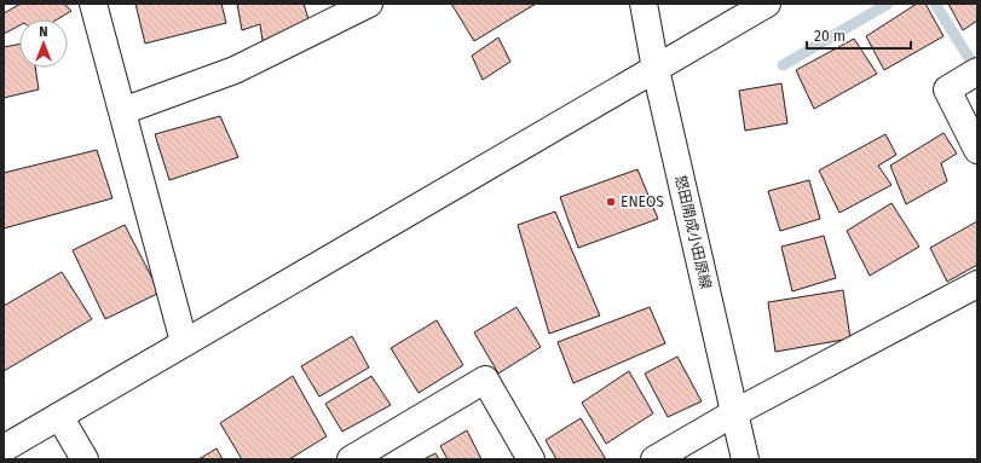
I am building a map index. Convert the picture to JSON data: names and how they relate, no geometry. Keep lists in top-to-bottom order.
{
  "streets": {
    "street": ["怒田開成小田原線"]
  },
  "places": ["ENEOS"],
  "scale_bar": "20 m",
  "north": "top"
}
